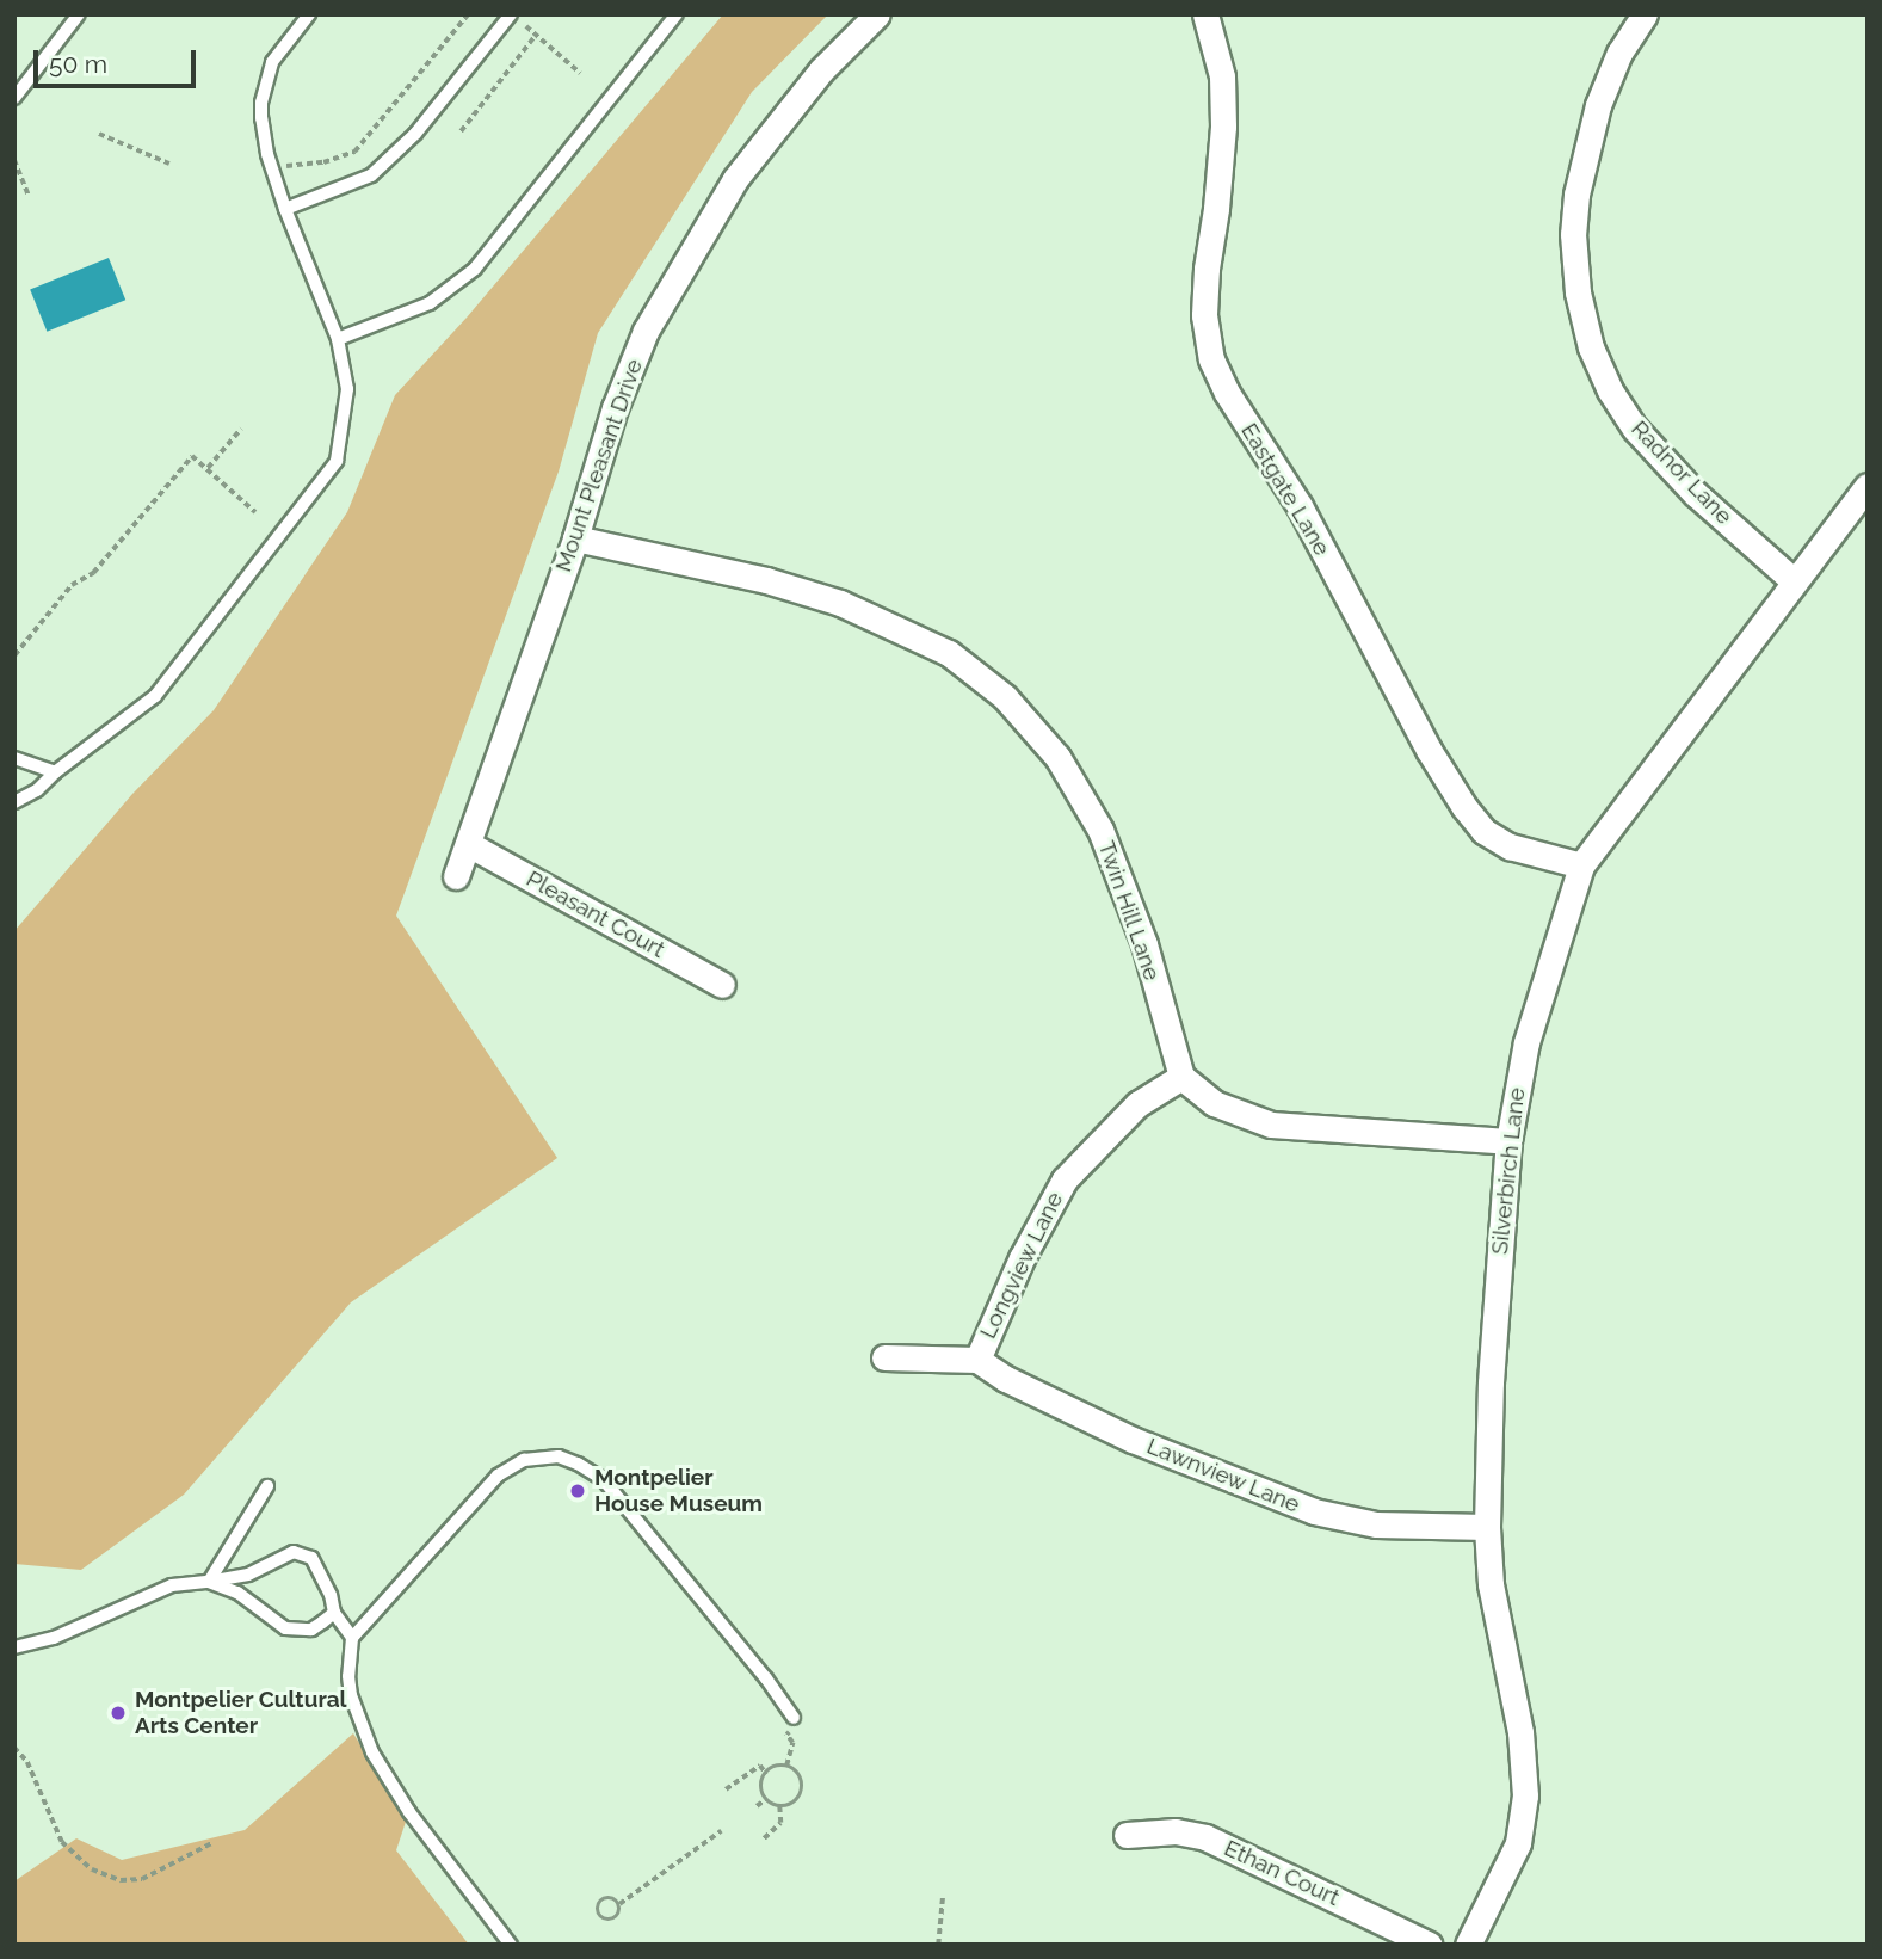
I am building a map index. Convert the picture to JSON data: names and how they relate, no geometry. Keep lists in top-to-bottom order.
{
  "streets": {
    "street": [
      "Mount Pleasant Drive",
      "Radnor Lane",
      "Eastgate Lane",
      "Twin Hill Lane",
      "Pleasant Court",
      "Silverbirch Lane",
      "Longview Lane",
      "Lawnview Lane",
      "Ethan Court"
    ]
  },
  "crossings": [
    ["Mount Pleasant Drive", "Twin Hill Lane"],
    ["Mount Pleasant Drive", "Pleasant Court"],
    ["Radnor Lane", "Silverbirch Lane"],
    ["Eastgate Lane", "Silverbirch Lane"],
    ["Twin Hill Lane", "Longview Lane"],
    ["Silverbirch Lane", "Lawnview Lane"],
    ["Longview Lane", "Lawnview Lane"]
  ],
  "places": ["Montpelier House Museum", "Montpelier Cultural Arts Center"],
  "scale_bar": "50 m"
}
